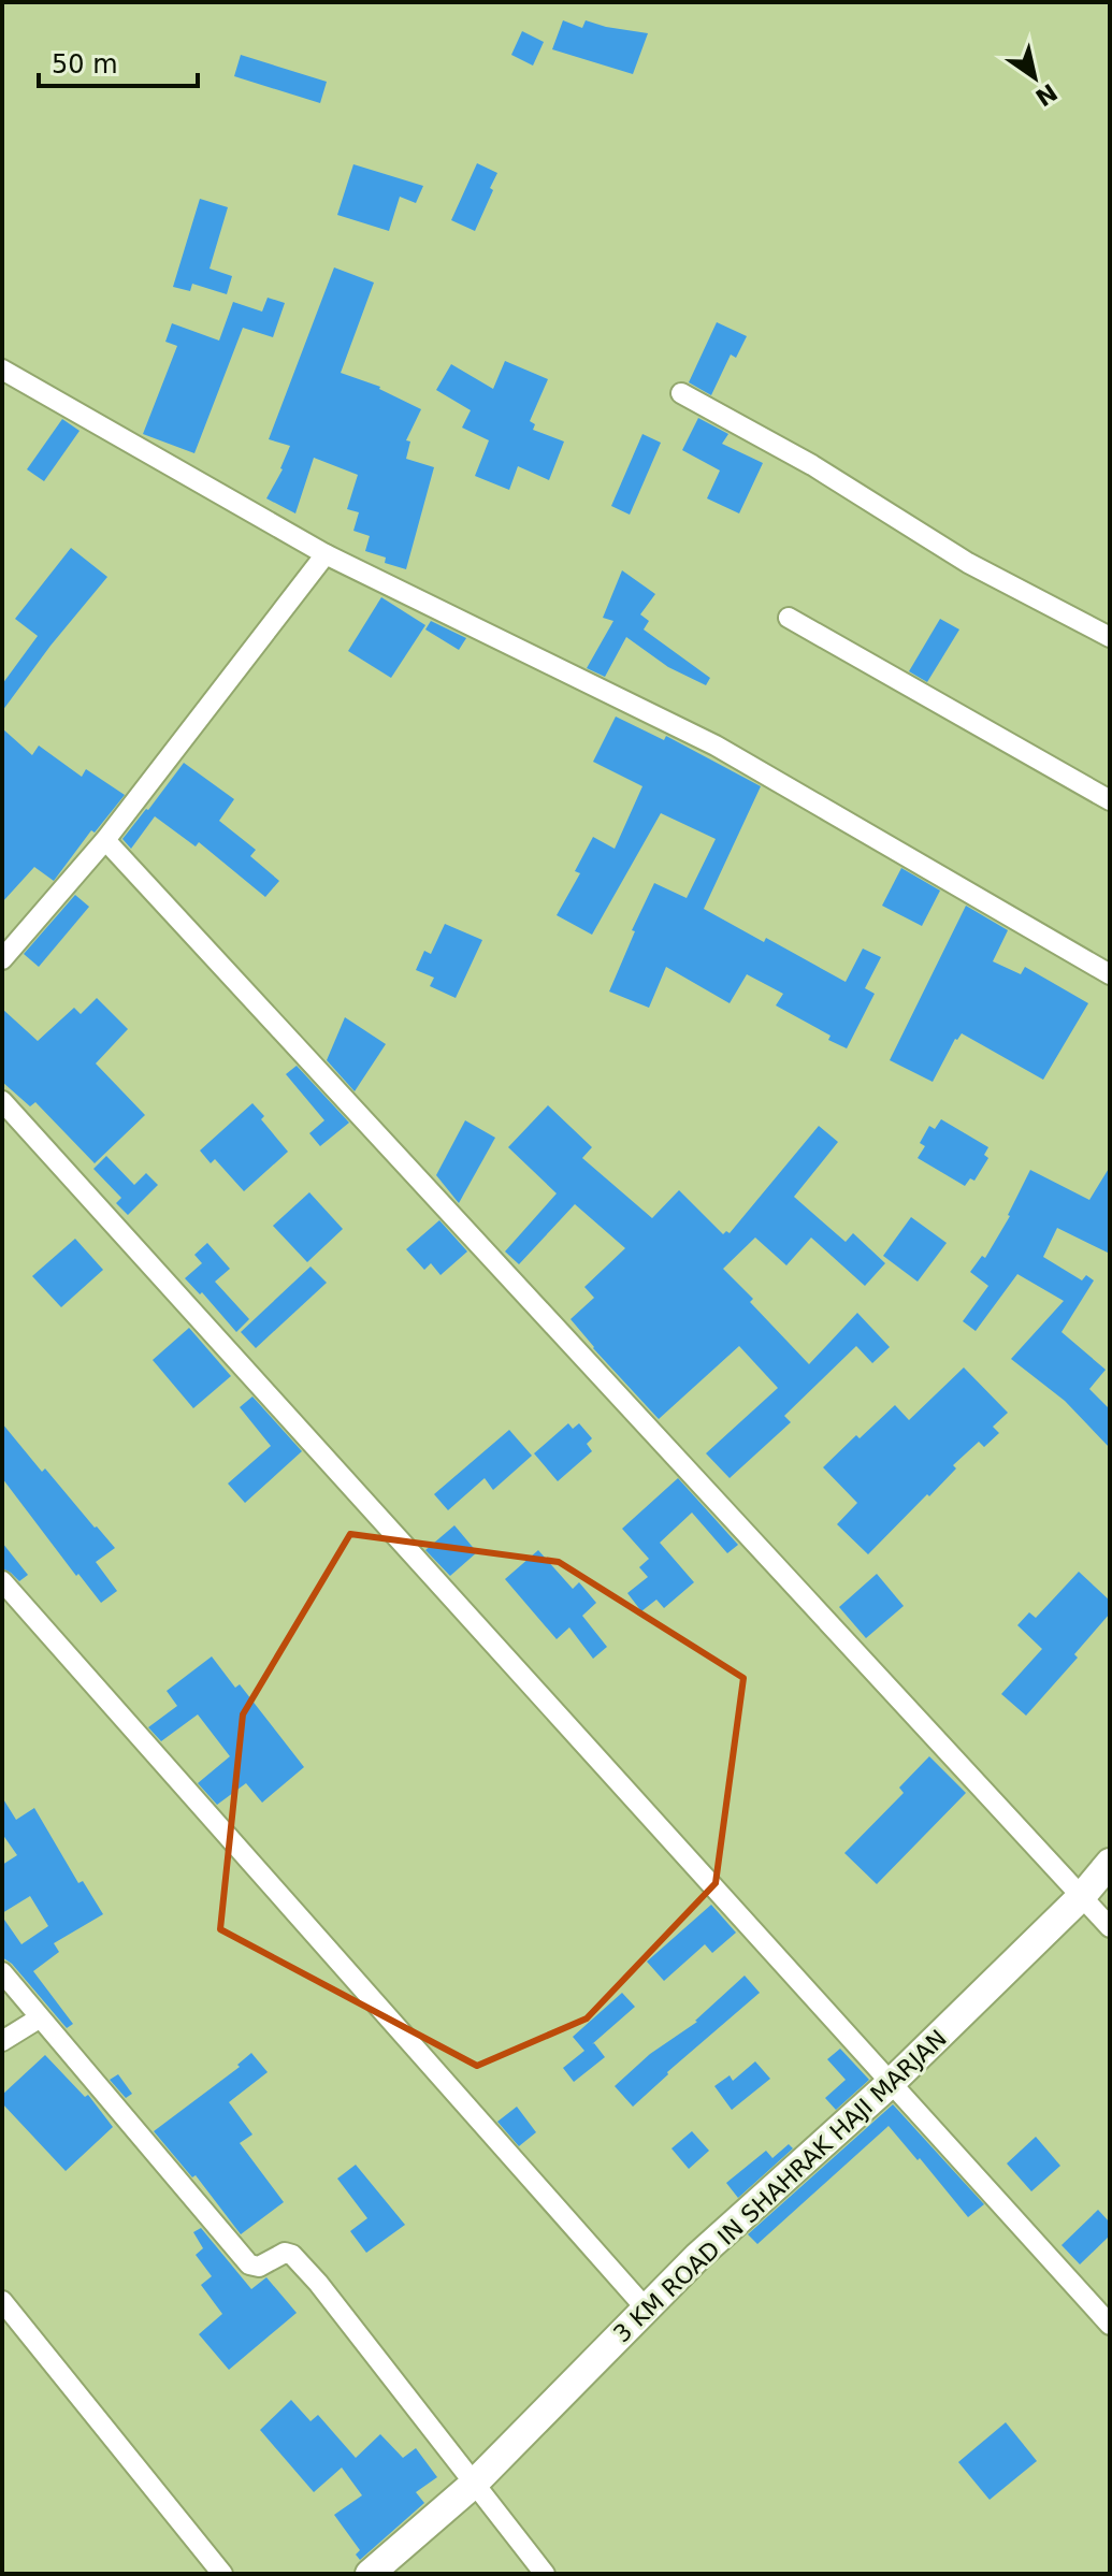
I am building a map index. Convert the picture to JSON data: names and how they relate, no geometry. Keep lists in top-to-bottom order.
{
  "streets": {
    "street": ["3 KM ROAD IN SHAHRAK HAJI MARJAN"]
  },
  "scale_bar": "50 m",
  "north": "bottom right"
}
